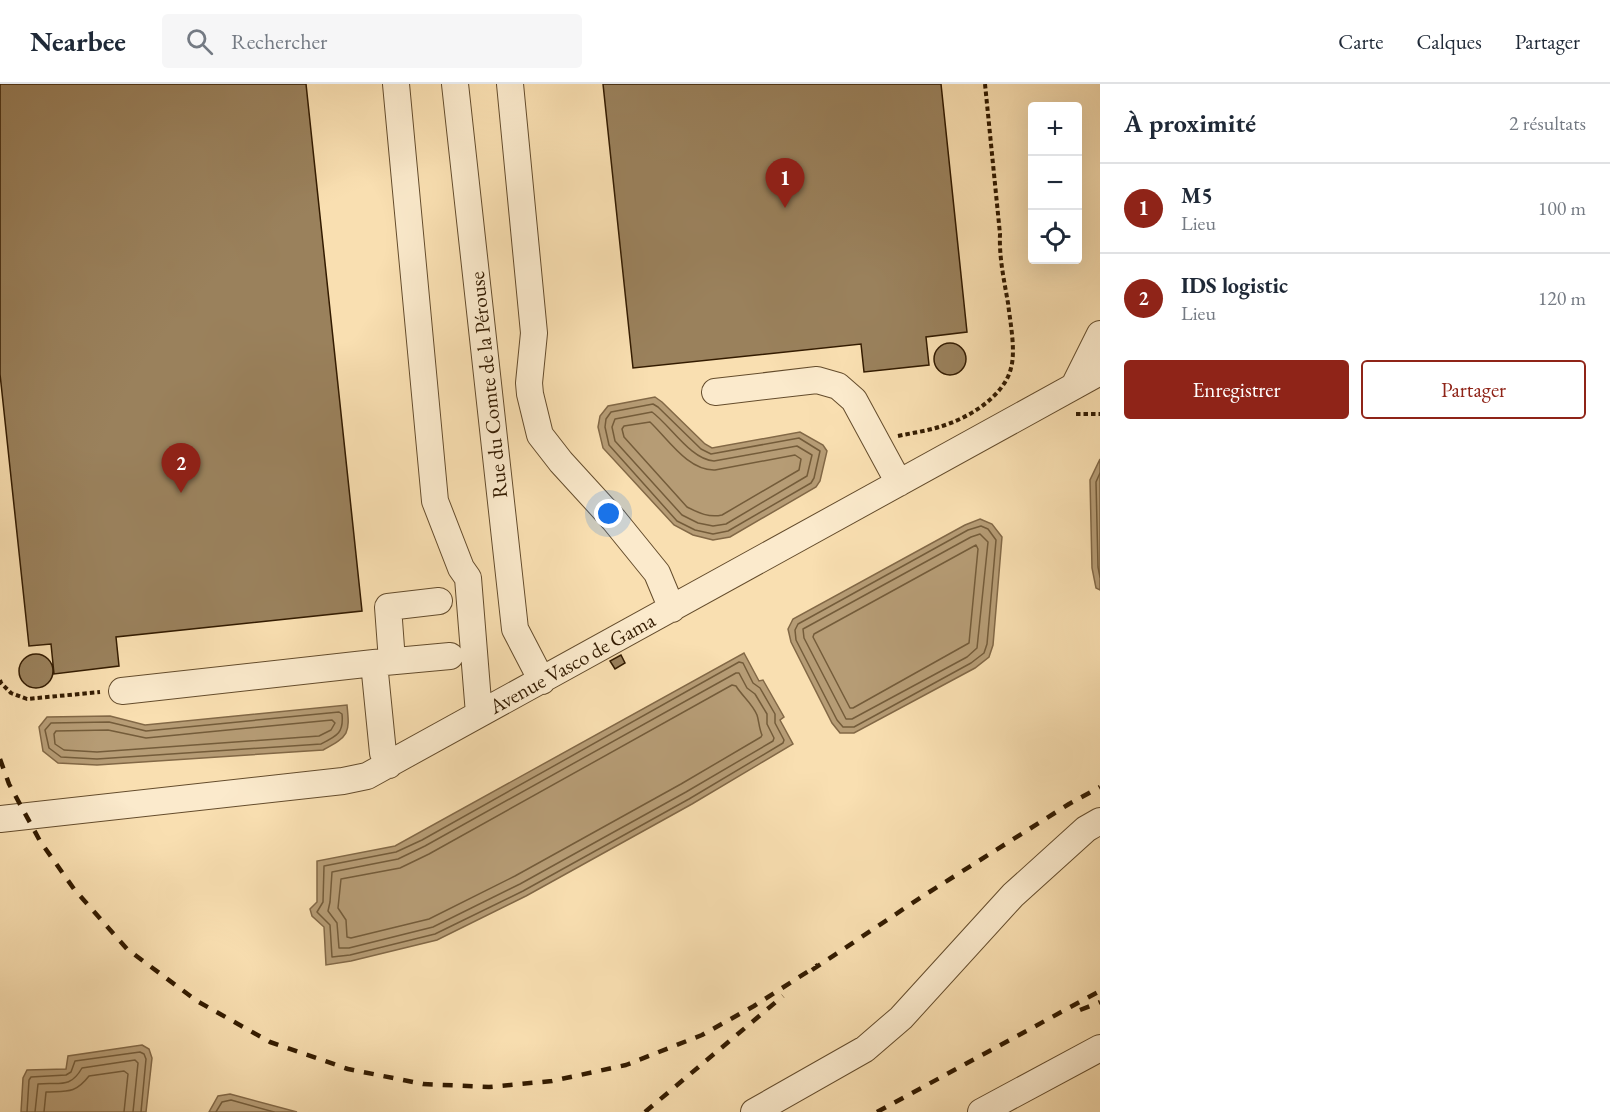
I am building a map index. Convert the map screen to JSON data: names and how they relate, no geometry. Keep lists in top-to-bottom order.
{
  "streets": {
    "street": ["Rue du Comte de la Pérouse", "Avenue Vasco de Gama"]
  },
  "crossings": [
    ["Rue du Comte de la Pérouse", "Avenue Vasco de Gama"]
  ],
  "page": {
    "header": "Nearbee",
    "search": "Rechercher",
    "nav": ["Carte", "Calques", "Partager"],
    "heading": ["À proximité", "2 résultats"],
    "map_buttons": ["+", "−"],
    "pins": ["1", "2"],
    "list": [
      {
        "mark": "1",
        "name": "M5",
        "note": "Lieu",
        "value": "100 m"
      },
      {
        "mark": "2",
        "name": "IDS logistic",
        "note": "Lieu",
        "value": "120 m"
      }
    ],
    "buttons": ["Enregistrer", "Partager"]
  }
}
